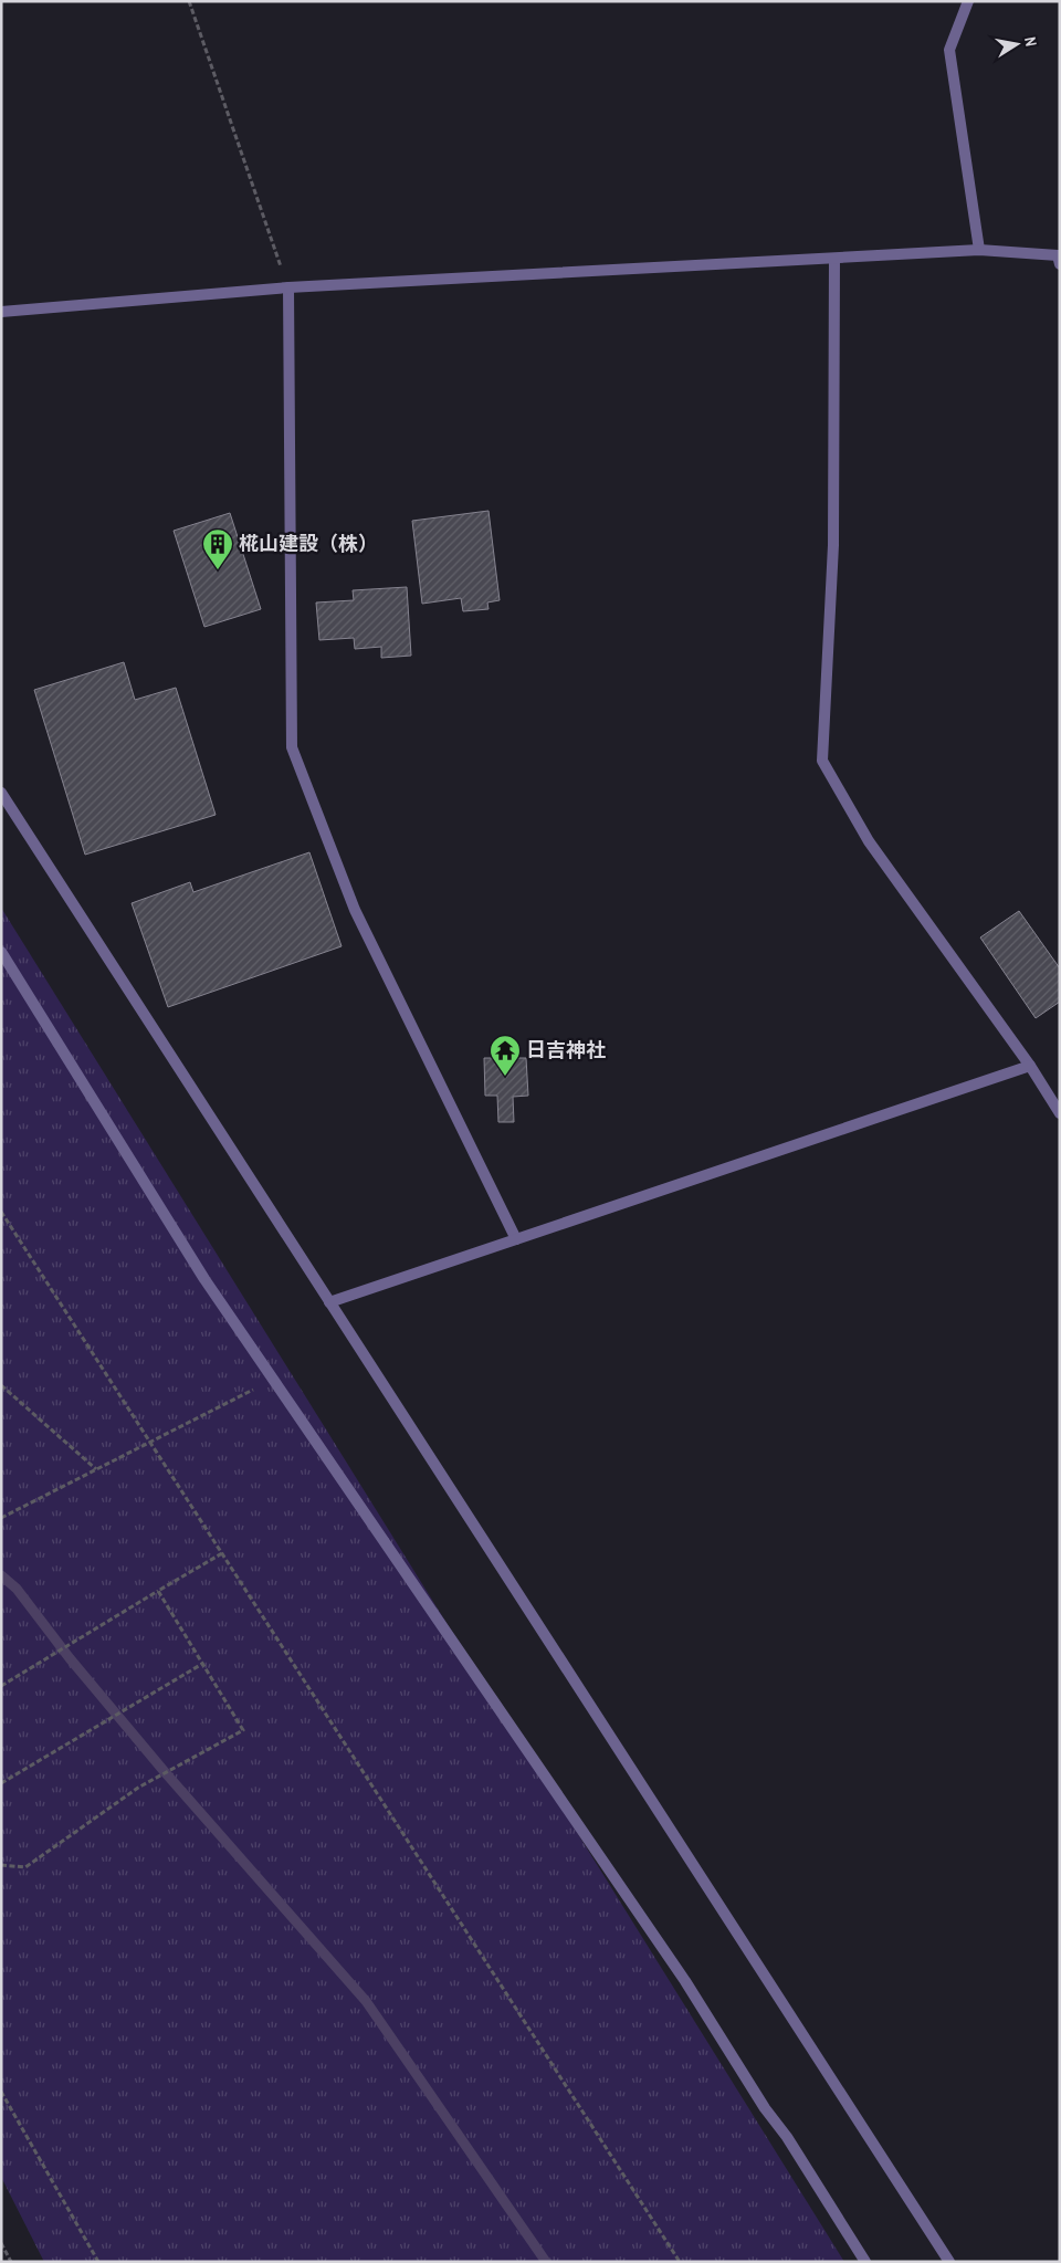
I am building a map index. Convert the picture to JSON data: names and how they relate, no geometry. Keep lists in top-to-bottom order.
{
  "places": {
    "building": ["椛山建設（株）"],
    "temple": ["日吉神社"]
  },
  "north": "right"
}
